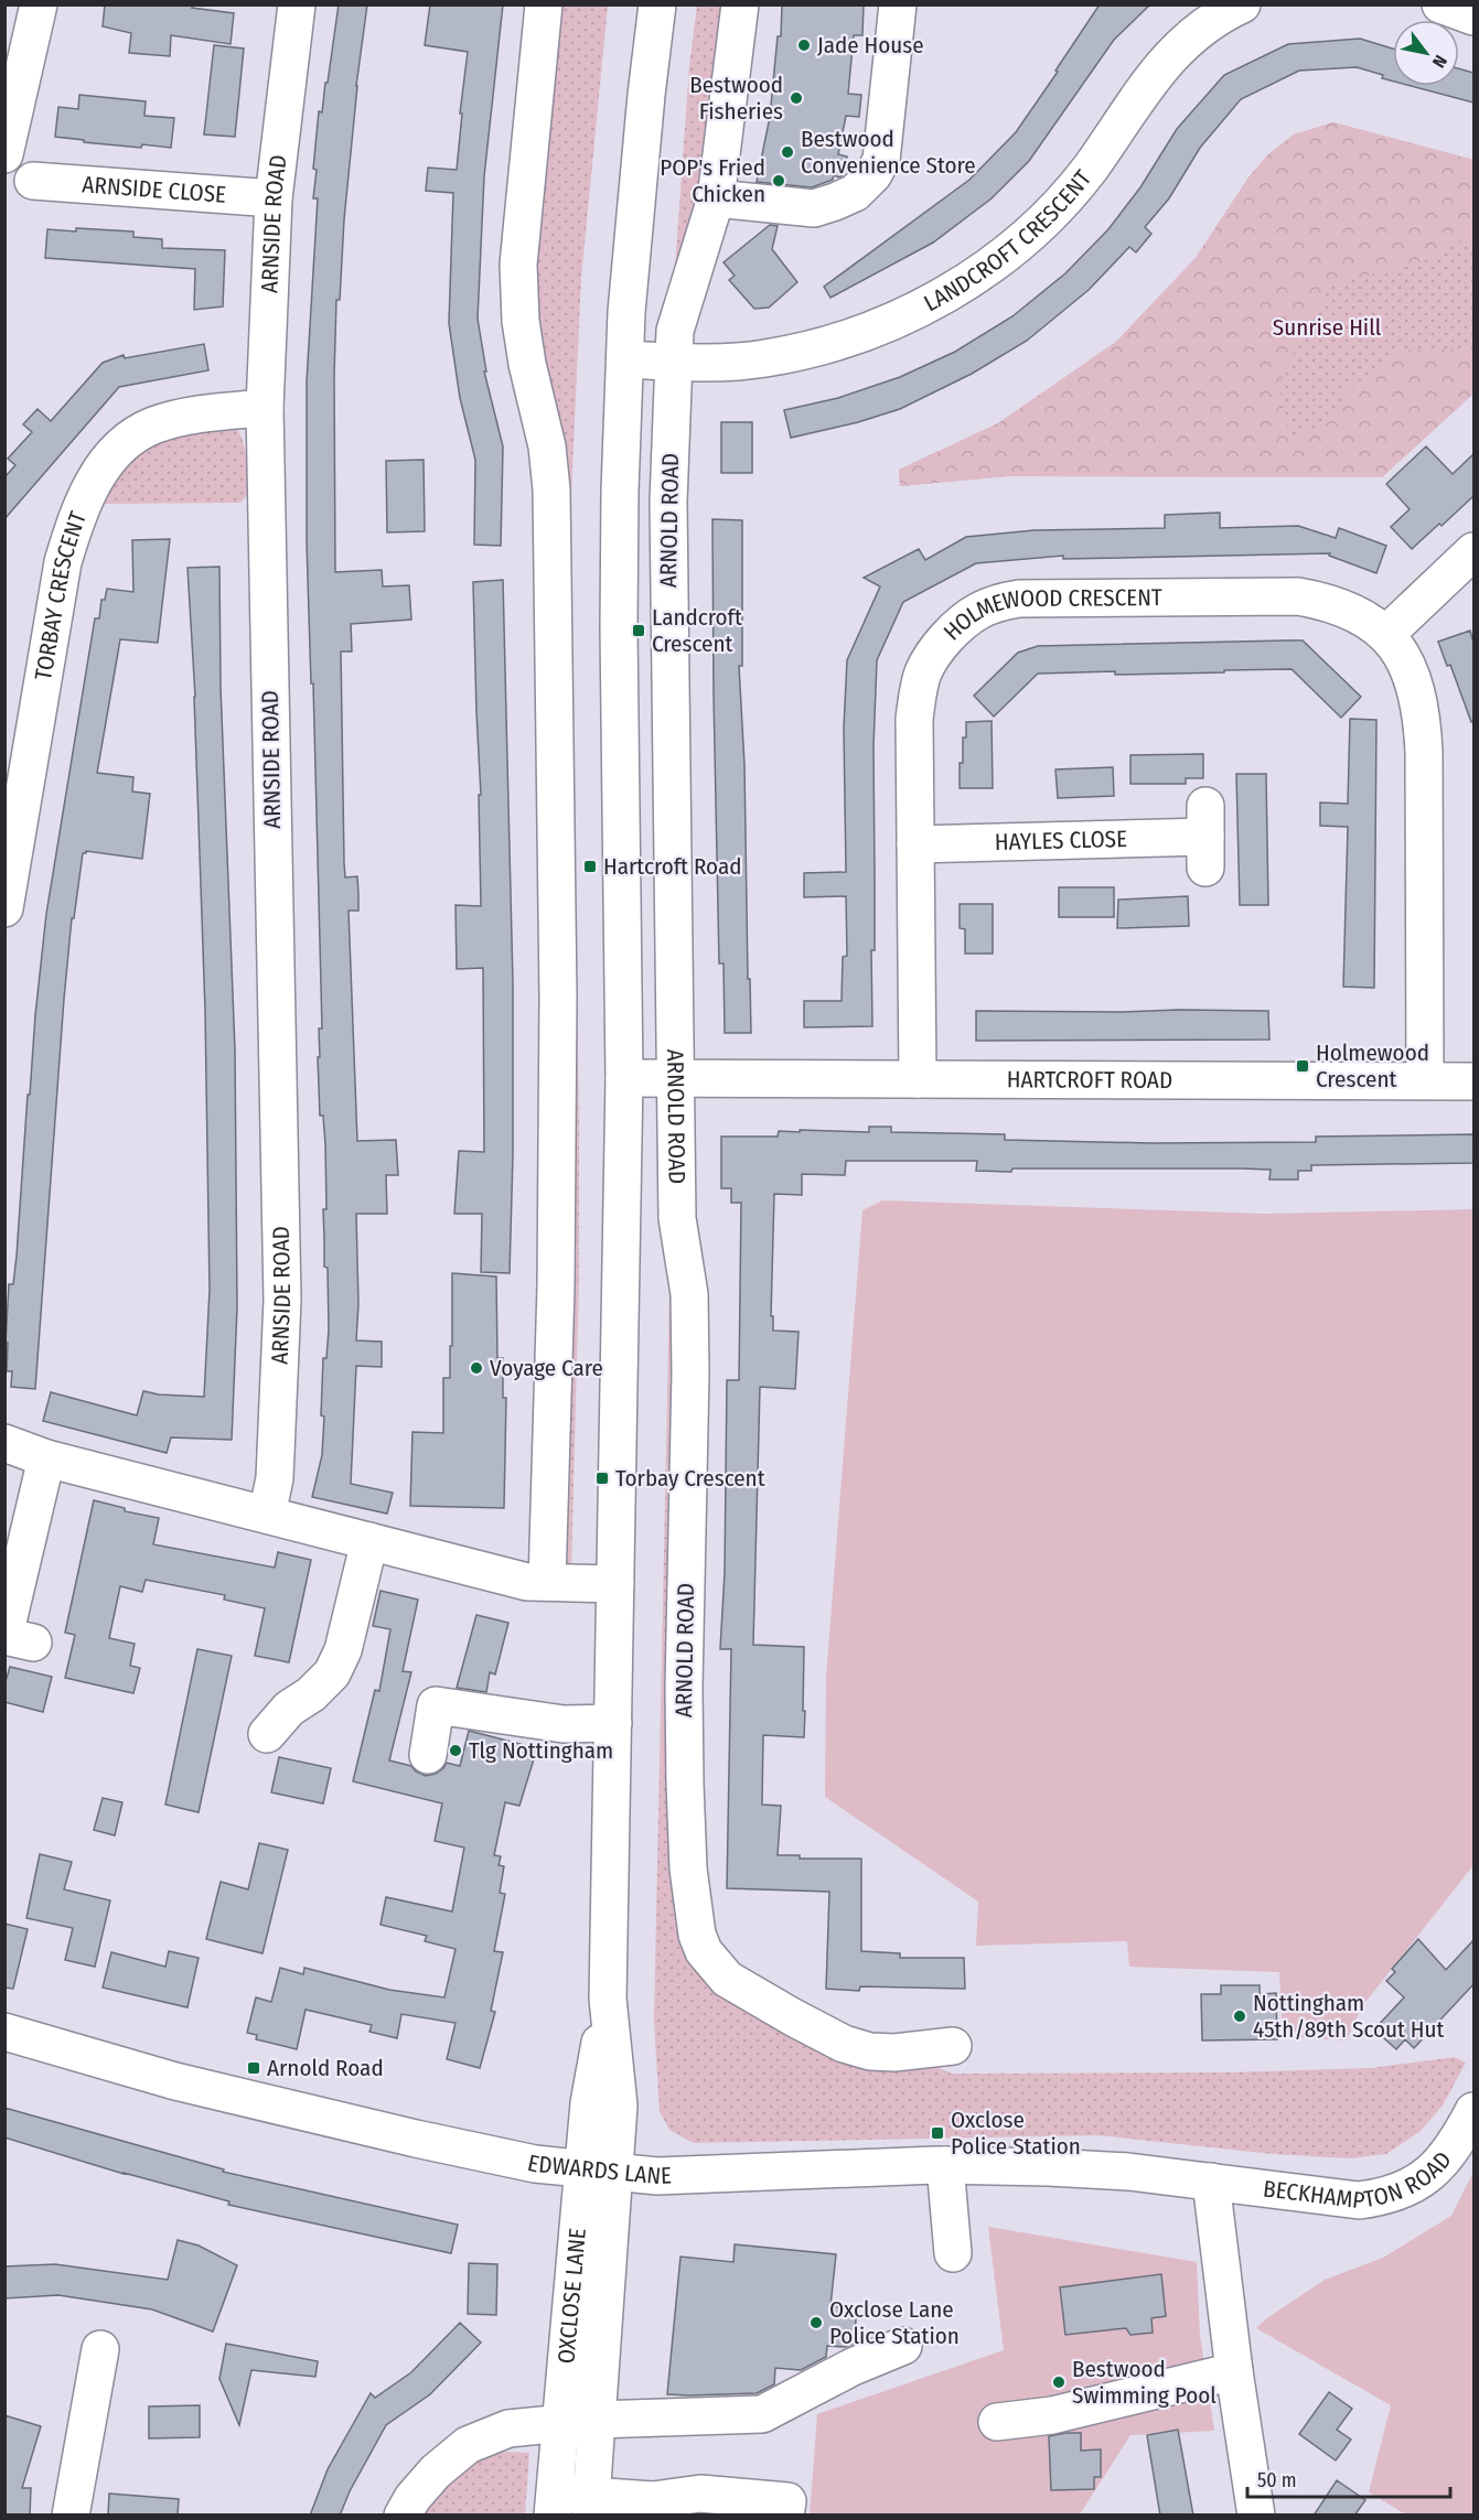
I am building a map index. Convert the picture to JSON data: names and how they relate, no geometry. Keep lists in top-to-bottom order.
{
  "streets": {
    "street": [
      "ARNSIDE CLOSE",
      "ARNSIDE ROAD",
      "LANDCROFT CRESCENT",
      "ARNOLD ROAD",
      "TORBAY CRESCENT",
      "HOLMEWOOD CRESCENT",
      "HAYLES CLOSE",
      "HARTCROFT ROAD",
      "EDWARDS LANE",
      "BECKHAMPTON ROAD",
      "OXCLOSE LANE"
    ]
  },
  "crossings": [
    ["ARNSIDE CLOSE", "ARNSIDE ROAD"],
    ["ARNSIDE ROAD", "TORBAY CRESCENT"],
    ["LANDCROFT CRESCENT", "ARNOLD ROAD"],
    ["ARNOLD ROAD", "HARTCROFT ROAD"],
    ["HOLMEWOOD CRESCENT", "HAYLES CLOSE"],
    ["HOLMEWOOD CRESCENT", "HARTCROFT ROAD"],
    ["EDWARDS LANE", "BECKHAMPTON ROAD"],
    ["EDWARDS LANE", "OXCLOSE LANE"]
  ],
  "parks": ["Sunrise Hill"],
  "places": {
    "other": [
      "Jade House",
      "Bestwood Fisheries",
      "Bestwood Convenience Store",
      "POP's Fried Chicken",
      "Voyage Care",
      "Tlg Nottingham",
      "Nottingham 45th/89th Scout Hut",
      "Oxclose Lane Police Station",
      "Bestwood Swimming Pool"
    ],
    "transit": [
      "Landcroft Crescent",
      "Hartcroft Road",
      "Holmewood Crescent",
      "Torbay Crescent",
      "Arnold Road",
      "Oxclose Police Station"
    ]
  },
  "scale_bar": "50 m",
  "north": "bottom right"
}
